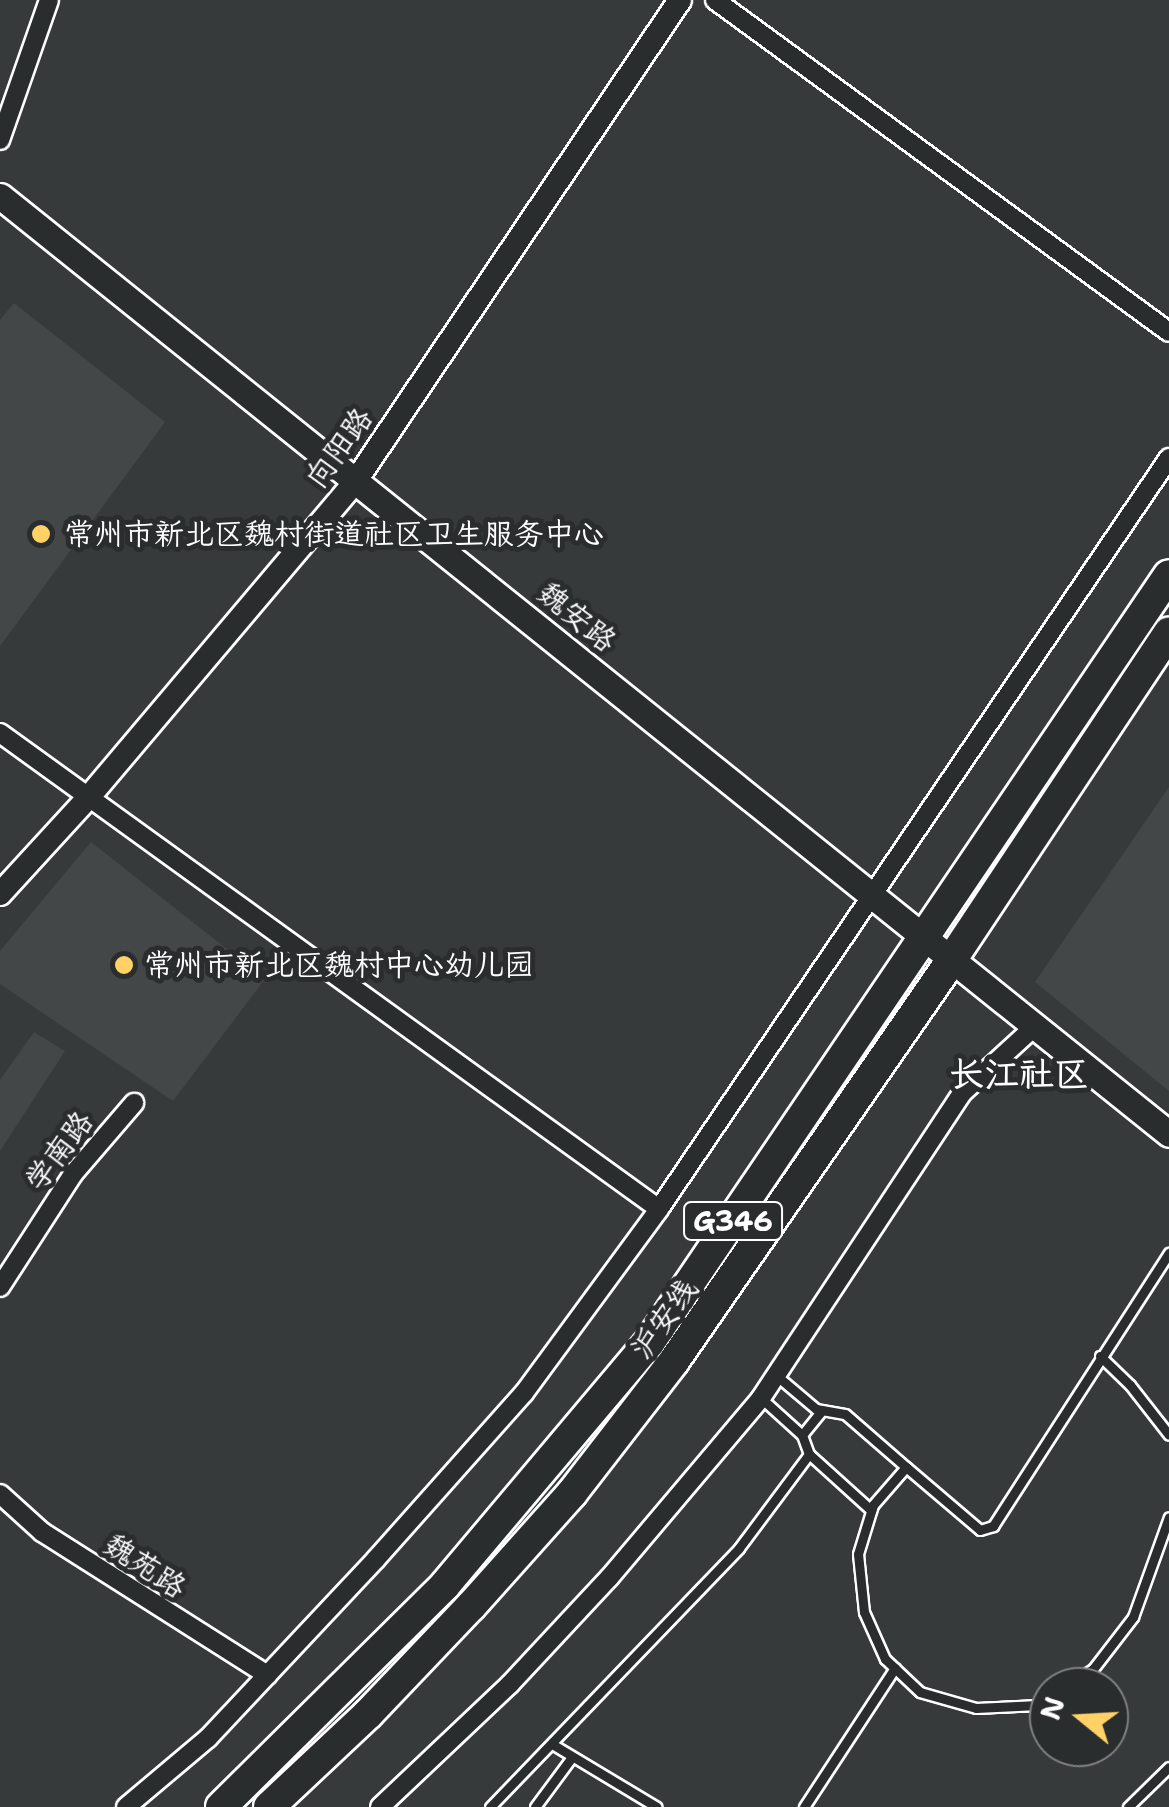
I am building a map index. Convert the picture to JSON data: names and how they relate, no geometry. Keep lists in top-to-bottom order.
{
  "streets": {
    "highway": ["G346", "沪安线"],
    "main road": ["魏安路"],
    "street": ["向阳路", "学南路", "魏苑路"]
  },
  "crossings": [
    ["向阳路", "魏安路"],
    ["魏安路", "沪安线"]
  ],
  "districts": ["长江社区"],
  "places": ["常州市新北区魏村街道社区卫生服务中心", "常州市新北区魏村中心幼儿园"],
  "north": "left"
}
